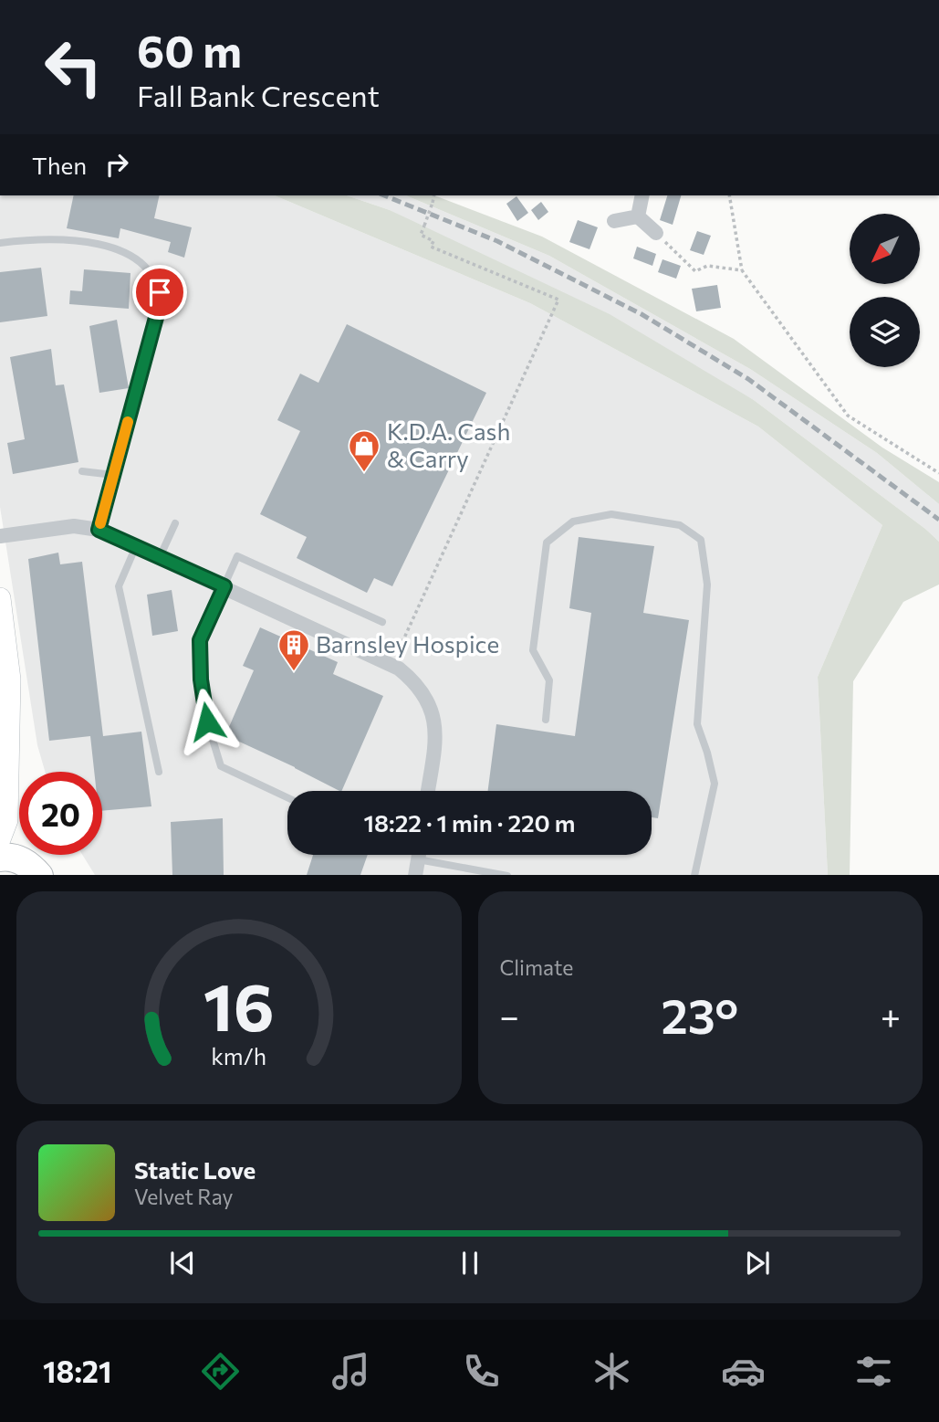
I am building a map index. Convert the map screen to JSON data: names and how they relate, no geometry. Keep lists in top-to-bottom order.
{
  "places": {
    "shop": ["K.D.A. Cash & Carry"],
    "building": ["Barnsley Hospice"]
  },
  "north": "bottom left",
  "page": {
    "turn": ["60 m", "Fall Bank Crescent"],
    "then": "Then",
    "limit": "20",
    "trip": "18:22 · 1 min · 220 m",
    "tile": "Climate",
    "heat": ["−", "23°", "+"],
    "song": ["Static Love", "Velvet Ray"],
    "tabs": "18:21",
    "gauge": ["16", "km/h"]
  }
}
